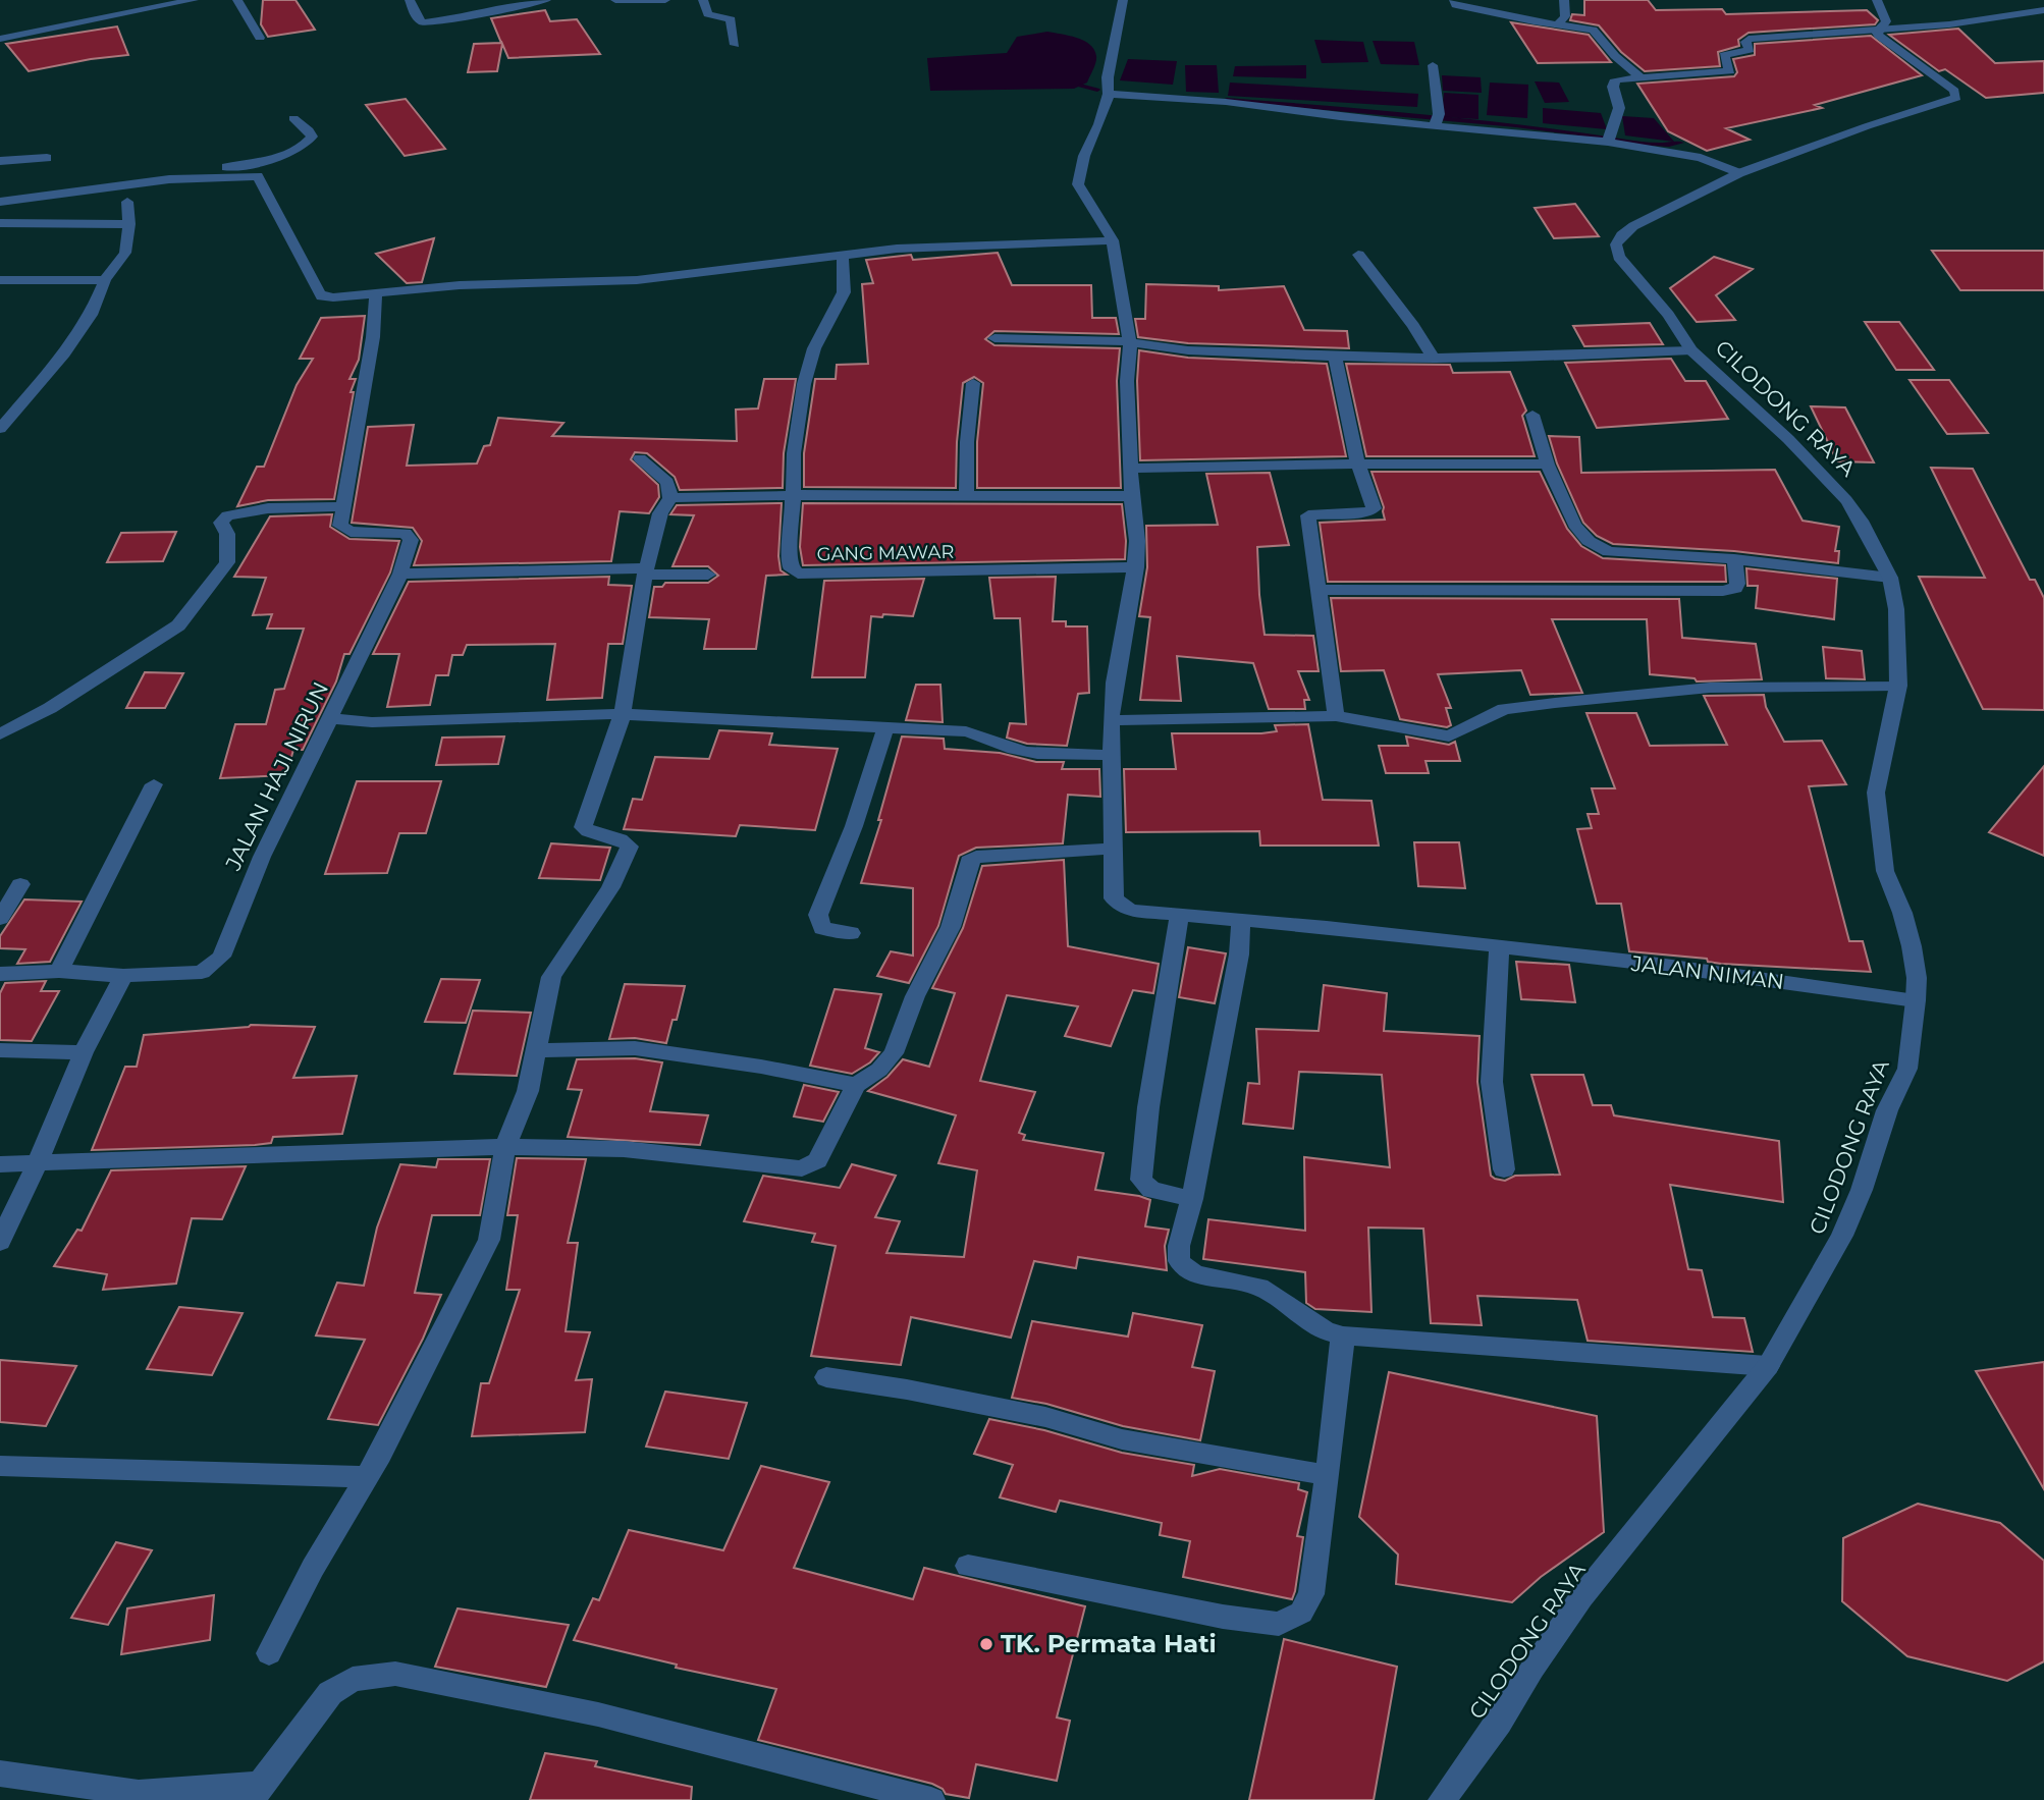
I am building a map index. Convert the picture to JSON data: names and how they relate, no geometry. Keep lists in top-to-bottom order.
{
  "streets": {
    "street": [
      "CILODONG RAYA",
      "GANG MAWAR",
      "JALAN HAJI NIRUN",
      "JALAN NIMAN"
    ]
  },
  "crossings": [
    ["CILODONG RAYA", "JALAN NIMAN"],
    ["GANG MAWAR", "JALAN NIMAN"]
  ],
  "places": ["TK. Permata Hati"]
}
